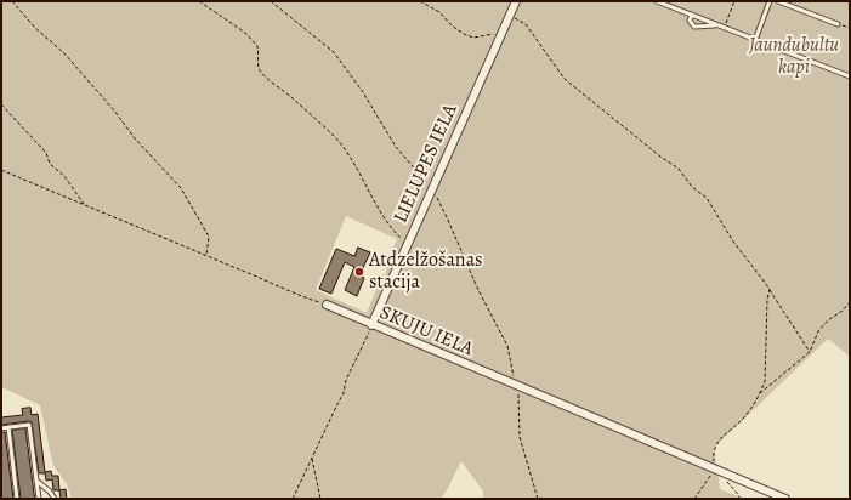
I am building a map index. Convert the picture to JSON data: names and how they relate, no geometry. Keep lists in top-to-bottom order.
{
  "streets": {
    "street": ["LIELUPES IELA", "SKUJU IELA"]
  },
  "crossings": [
    ["LIELUPES IELA", "SKUJU IELA"]
  ],
  "parks": ["Jaundubultu kapi"],
  "places": ["Atdzelžošanas stacija"]
}
